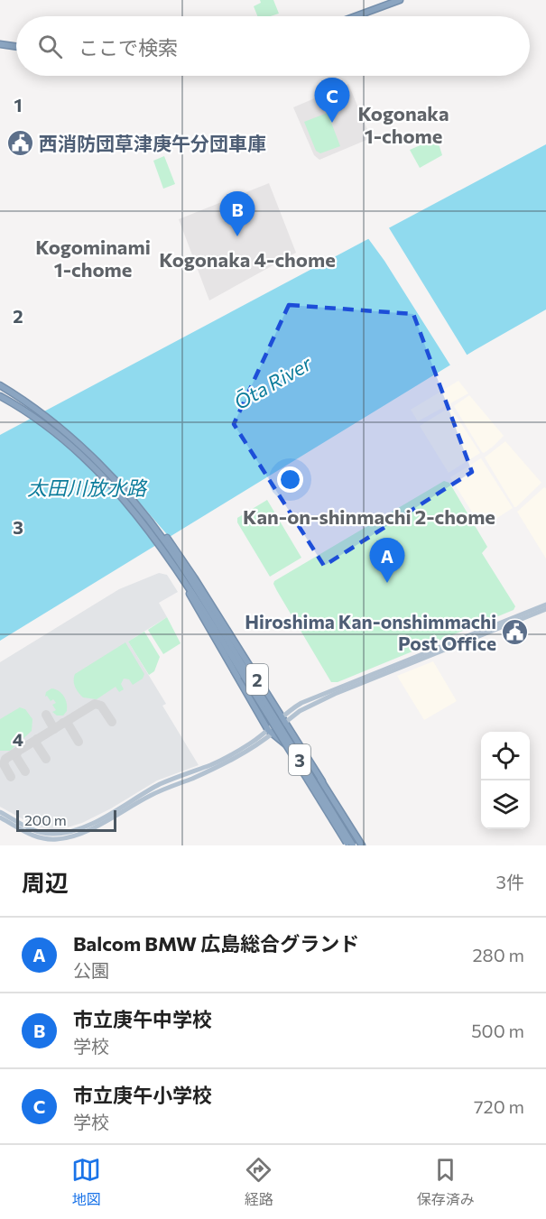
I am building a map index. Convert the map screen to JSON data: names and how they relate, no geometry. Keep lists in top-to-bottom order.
{
  "streets": {
    "highway": ["2", "3"]
  },
  "crossings": [
    ["2", "3"]
  ],
  "districts": [
    "Kogonaka 1-chome",
    "Kogominami 1-chome",
    "Kogonaka 4-chome",
    "Kan-on-shinmachi 2-chome"
  ],
  "water": ["Ōta River", "太田川放水路"],
  "places": {
    "public building": ["西消防団草津庚午分団車庫", "Hiroshima Kan-onshimmachi Post Office"]
  },
  "scale_bar": "200 m",
  "page": {
    "search": "ここで検索",
    "pins": ["C", "B", "A"],
    "scale": "200 m",
    "heading": ["周辺", "3件"],
    "list": [
      {
        "mark": "A",
        "name": "Balcom BMW 広島総合グランド",
        "note": "公園",
        "value": "280 m"
      },
      {
        "mark": "B",
        "name": "市立庚午中学校",
        "note": "学校",
        "value": "500 m"
      },
      {
        "mark": "C",
        "name": "市立庚午小学校",
        "note": "学校",
        "value": "720 m"
      }
    ],
    "nav": ["地図", "経路", "保存済み"]
  },
  "grid": {
    "rows": [
      "1",
      "2",
      "3",
      "4"
    ]
  }
}
